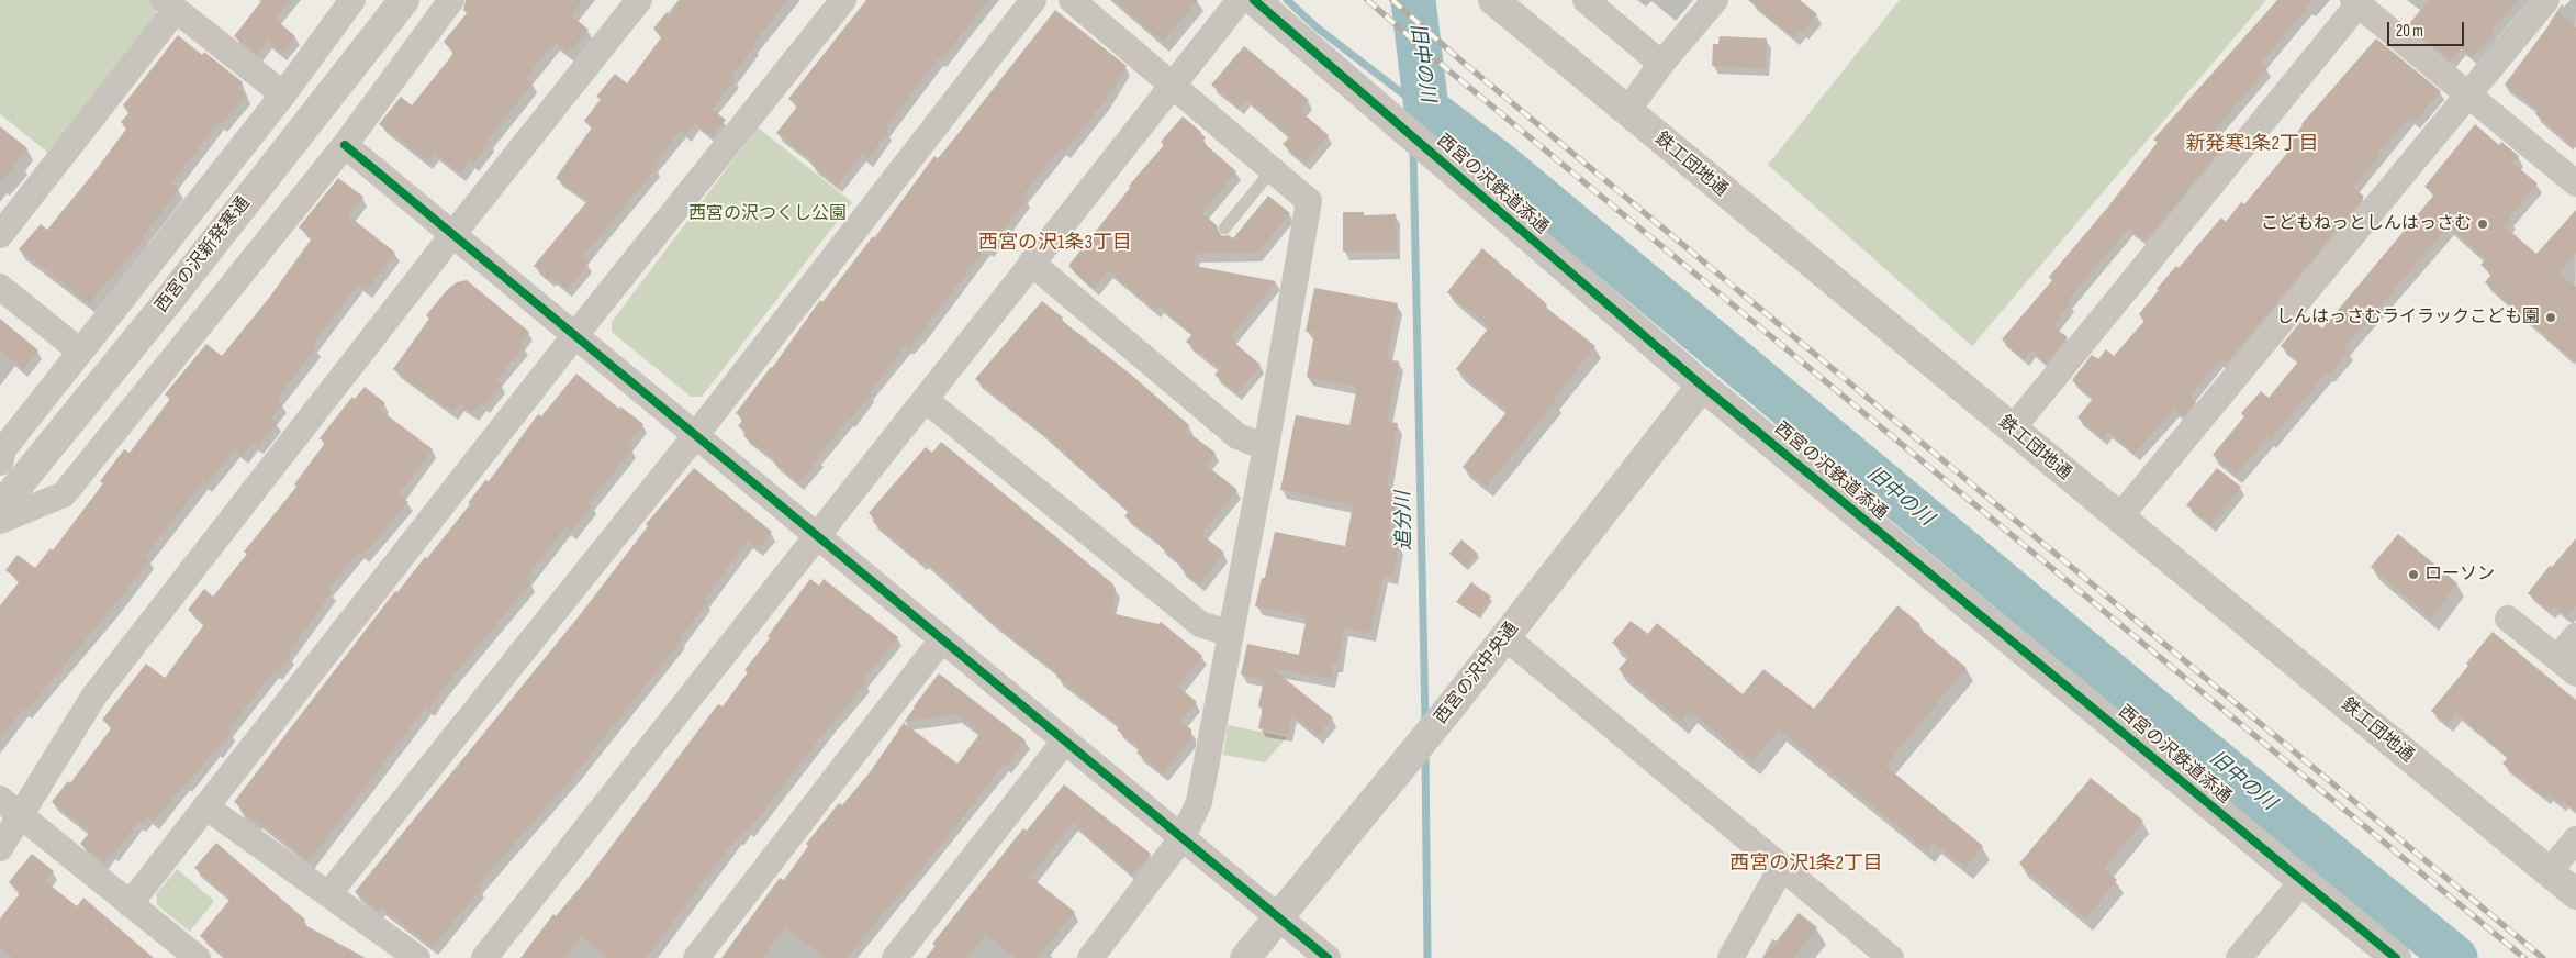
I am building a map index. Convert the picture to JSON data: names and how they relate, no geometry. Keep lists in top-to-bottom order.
{
  "streets": {
    "street": [
      "鉄工団地通",
      "西宮の沢鉄道添通",
      "西宮の沢新発寒通",
      "西宮の沢中央通"
    ]
  },
  "crossings": [
    ["西宮の沢鉄道添通", "西宮の沢中央通"]
  ],
  "districts": ["新発寒1条2丁目", "西宮の沢1条3丁目", "西宮の沢1条2丁目"],
  "water": ["旧中の川", "追分川"],
  "parks": ["西宮の沢つくし公園"],
  "places": ["こどもねっとしんはっさむ", "しんはっさむライラックこども園", "ローソン"],
  "scale_bar": "20 m"
}
